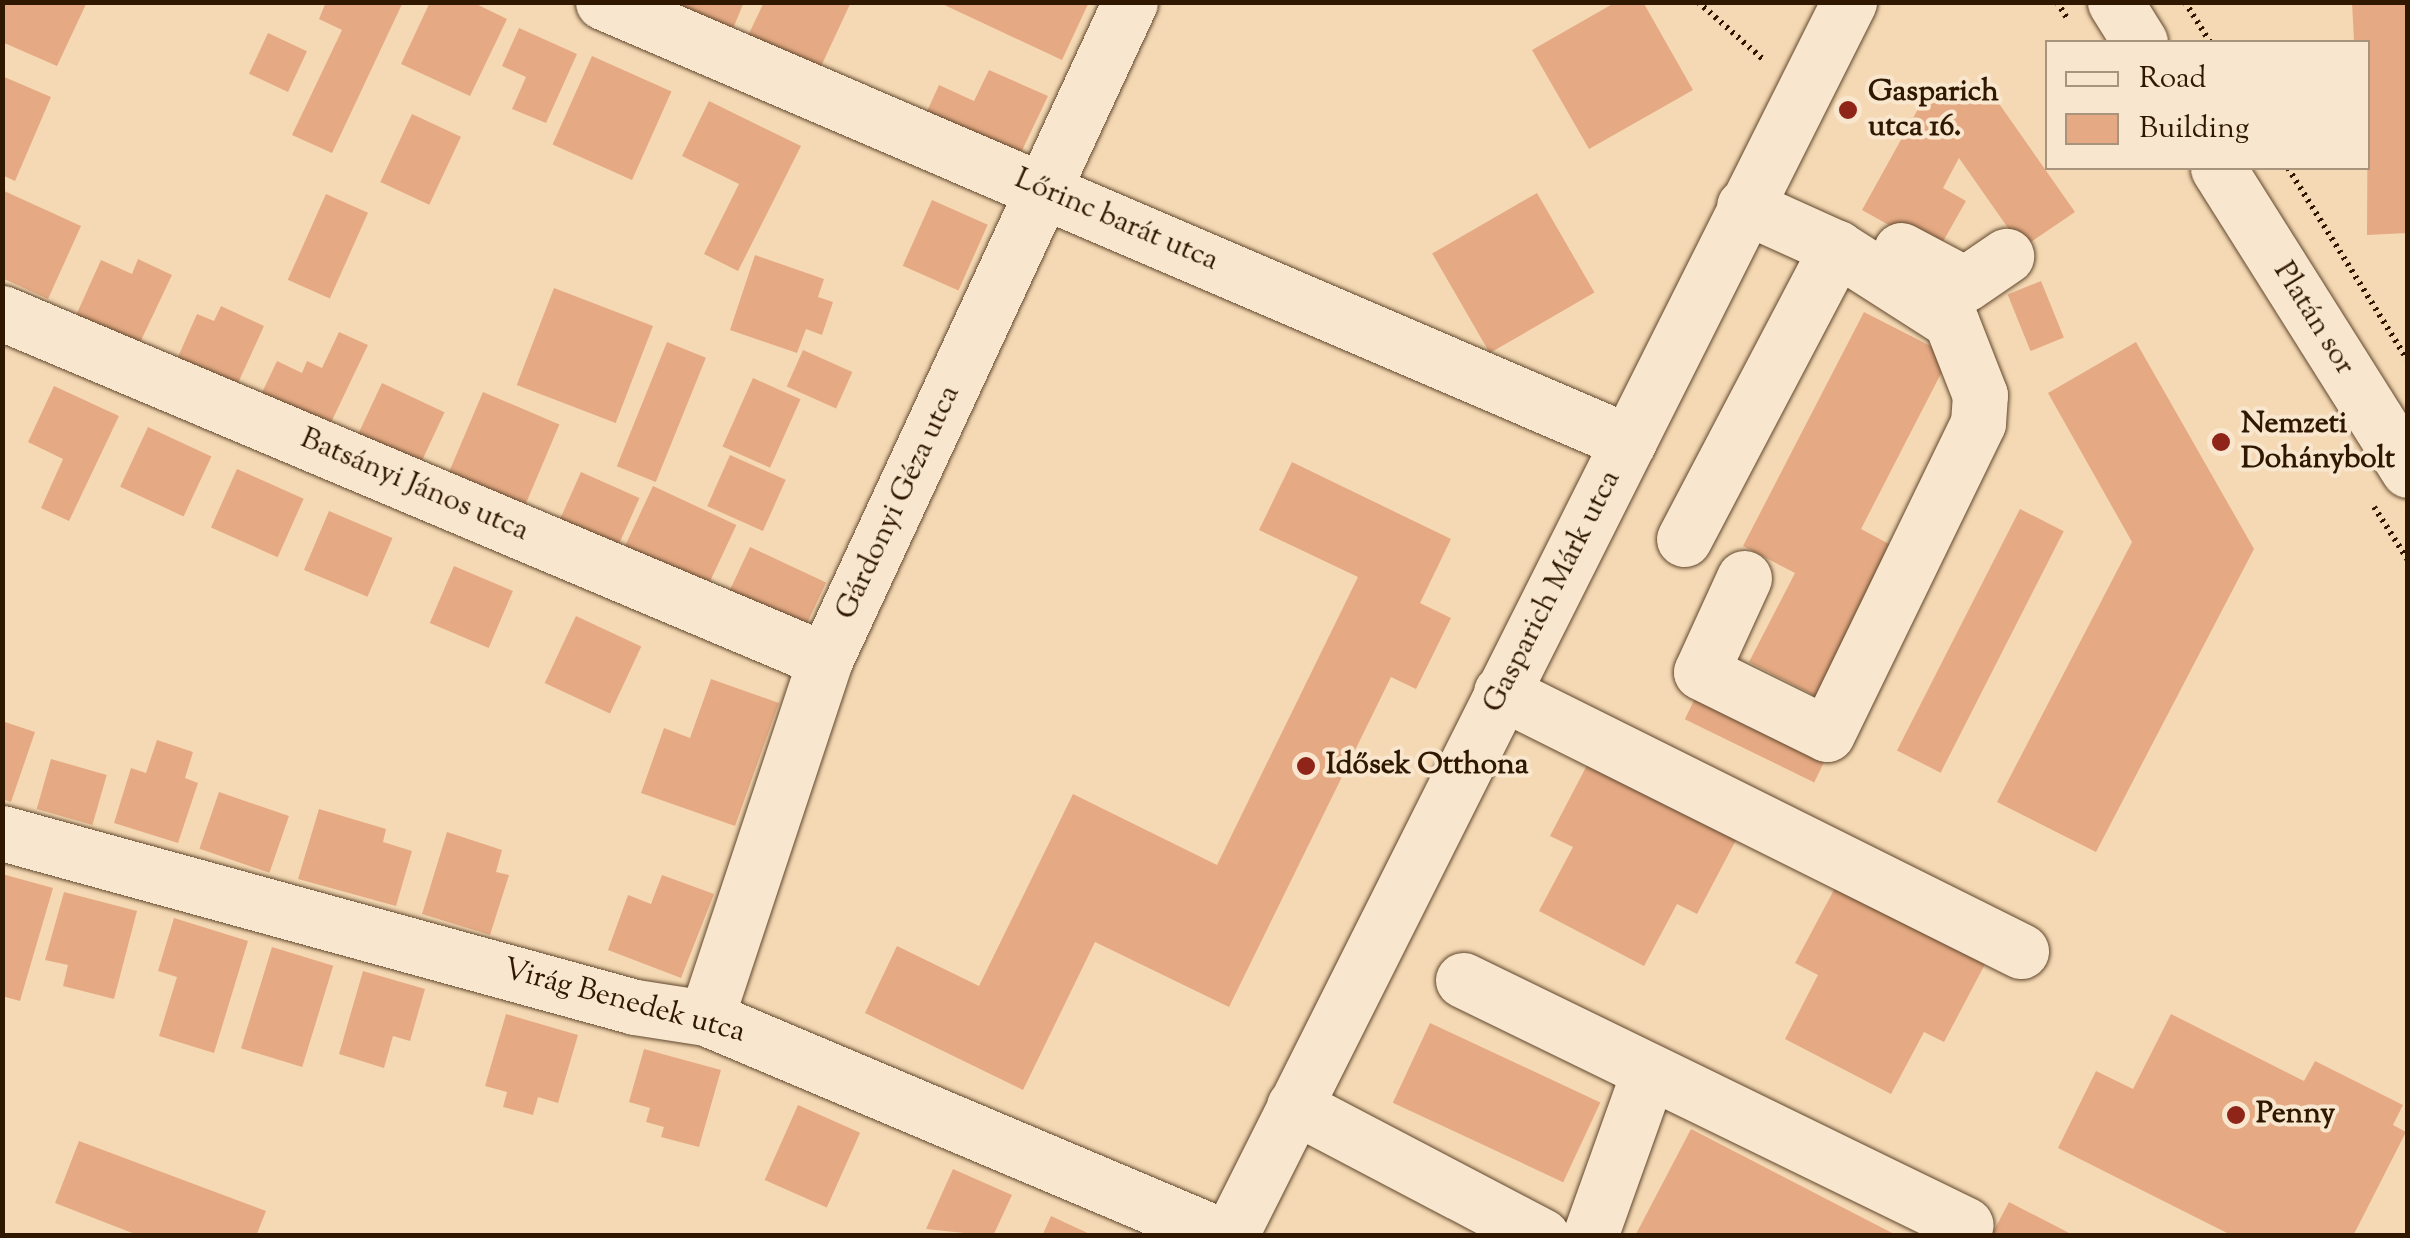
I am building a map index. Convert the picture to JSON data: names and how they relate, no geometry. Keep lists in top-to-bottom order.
{
  "streets": {
    "street": [
      "Lőrinc barát utca",
      "Platán sor",
      "Batsányi János utca",
      "Gárdonyi Géza utca",
      "Gasparich Márk utca",
      "Virág Benedek utca"
    ]
  },
  "crossings": [
    ["Lőrinc barát utca", "Gárdonyi Géza utca"],
    ["Lőrinc barát utca", "Gasparich Márk utca"],
    ["Batsányi János utca", "Gárdonyi Géza utca"],
    ["Gárdonyi Géza utca", "Virág Benedek utca"]
  ],
  "places": [
    "Gasparich utca 16.",
    "Nemzeti Dohánybolt",
    "Idősek Otthona",
    "Penny"
  ],
  "legend": ["Road", "Building"]
}
